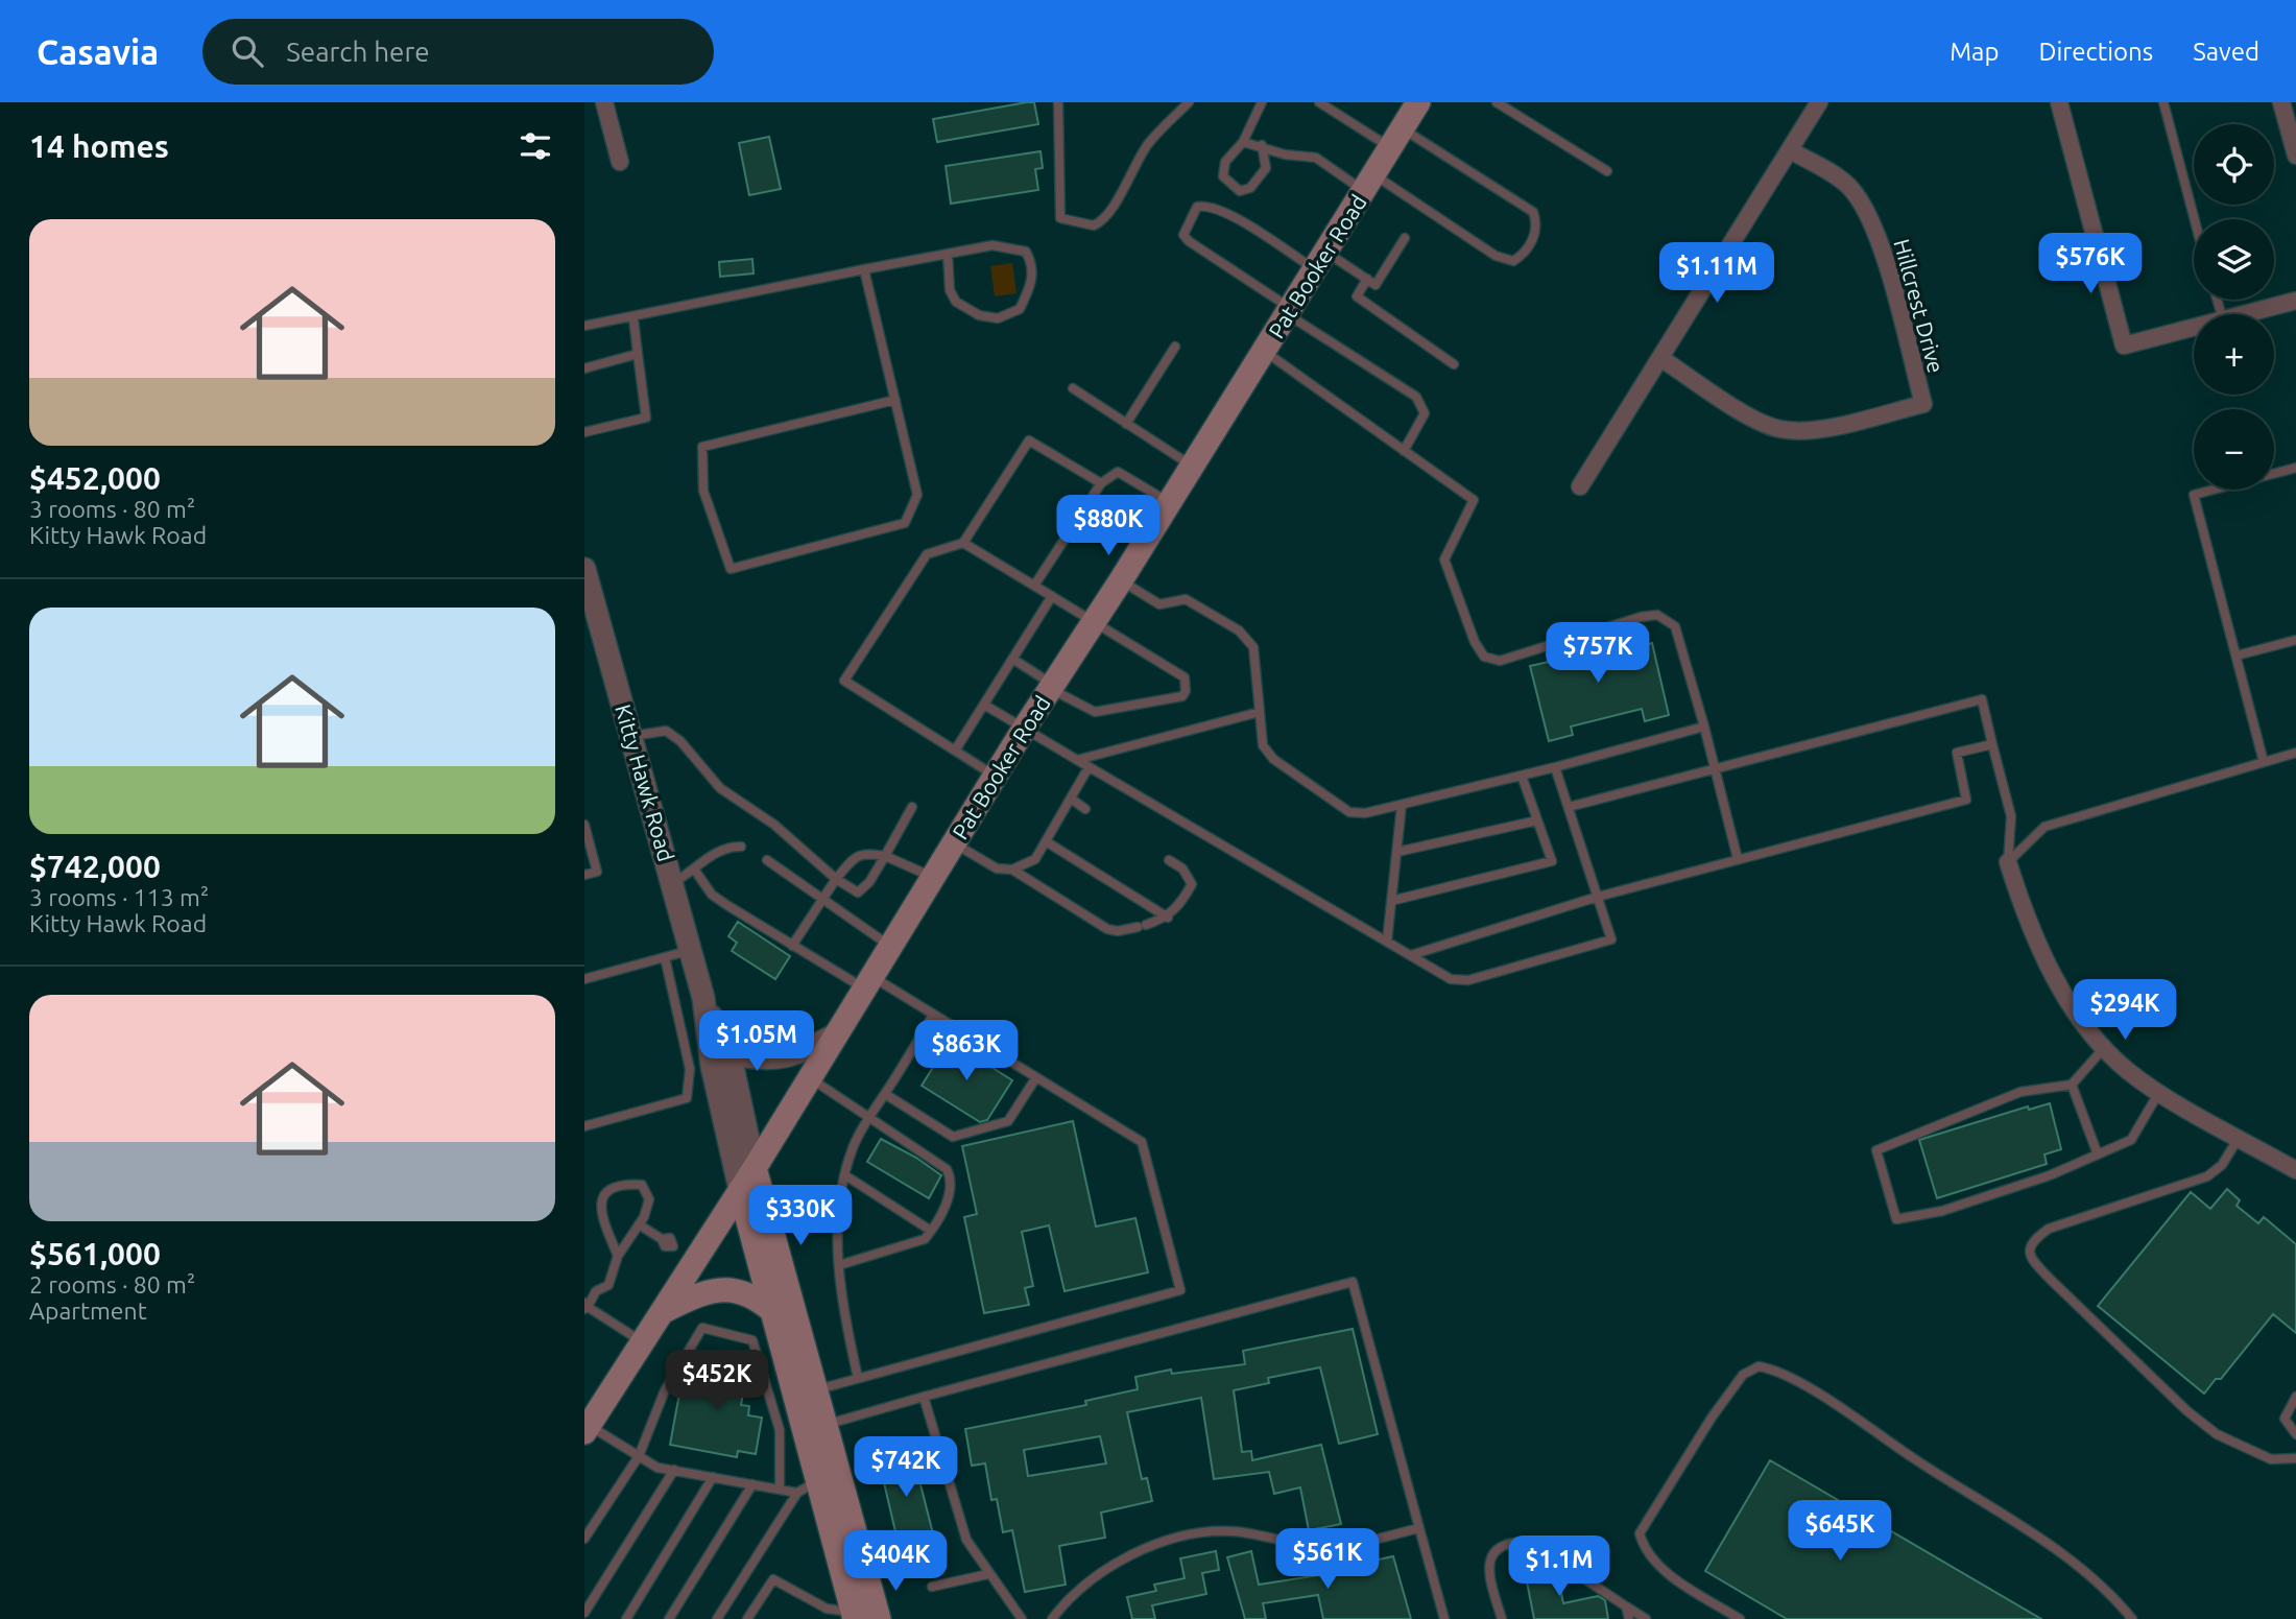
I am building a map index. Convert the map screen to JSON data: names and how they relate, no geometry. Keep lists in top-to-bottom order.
{
  "streets": {
    "main road": ["Pat Booker Road", "Kitty Hawk Road"],
    "street": ["Hillcrest Drive"]
  },
  "crossings": [
    ["Pat Booker Road", "Kitty Hawk Road"]
  ],
  "page": {
    "header": "Casavia",
    "search": "Search here",
    "nav": ["Map", "Directions", "Saved"],
    "heading": "14 homes",
    "map_buttons": ["+", "−"],
    "list": [
      {
        "name": "$452,000",
        "note": "3 rooms · 80 m² · Kitty Hawk Road"
      },
      {
        "name": "$742,000",
        "note": "3 rooms · 113 m² · Kitty Hawk Road"
      },
      {
        "name": "$561,000",
        "note": "2 rooms · 80 m² · Apartment"
      }
    ],
    "price": [
      "$576K",
      "$1.11M",
      "$880K",
      "$757K",
      "$294K",
      "$1.05M",
      "$863K",
      "$330K",
      "$452K",
      "$742K",
      "$645K",
      "$561K",
      "$404K",
      "$1.1M"
    ]
  }
}
